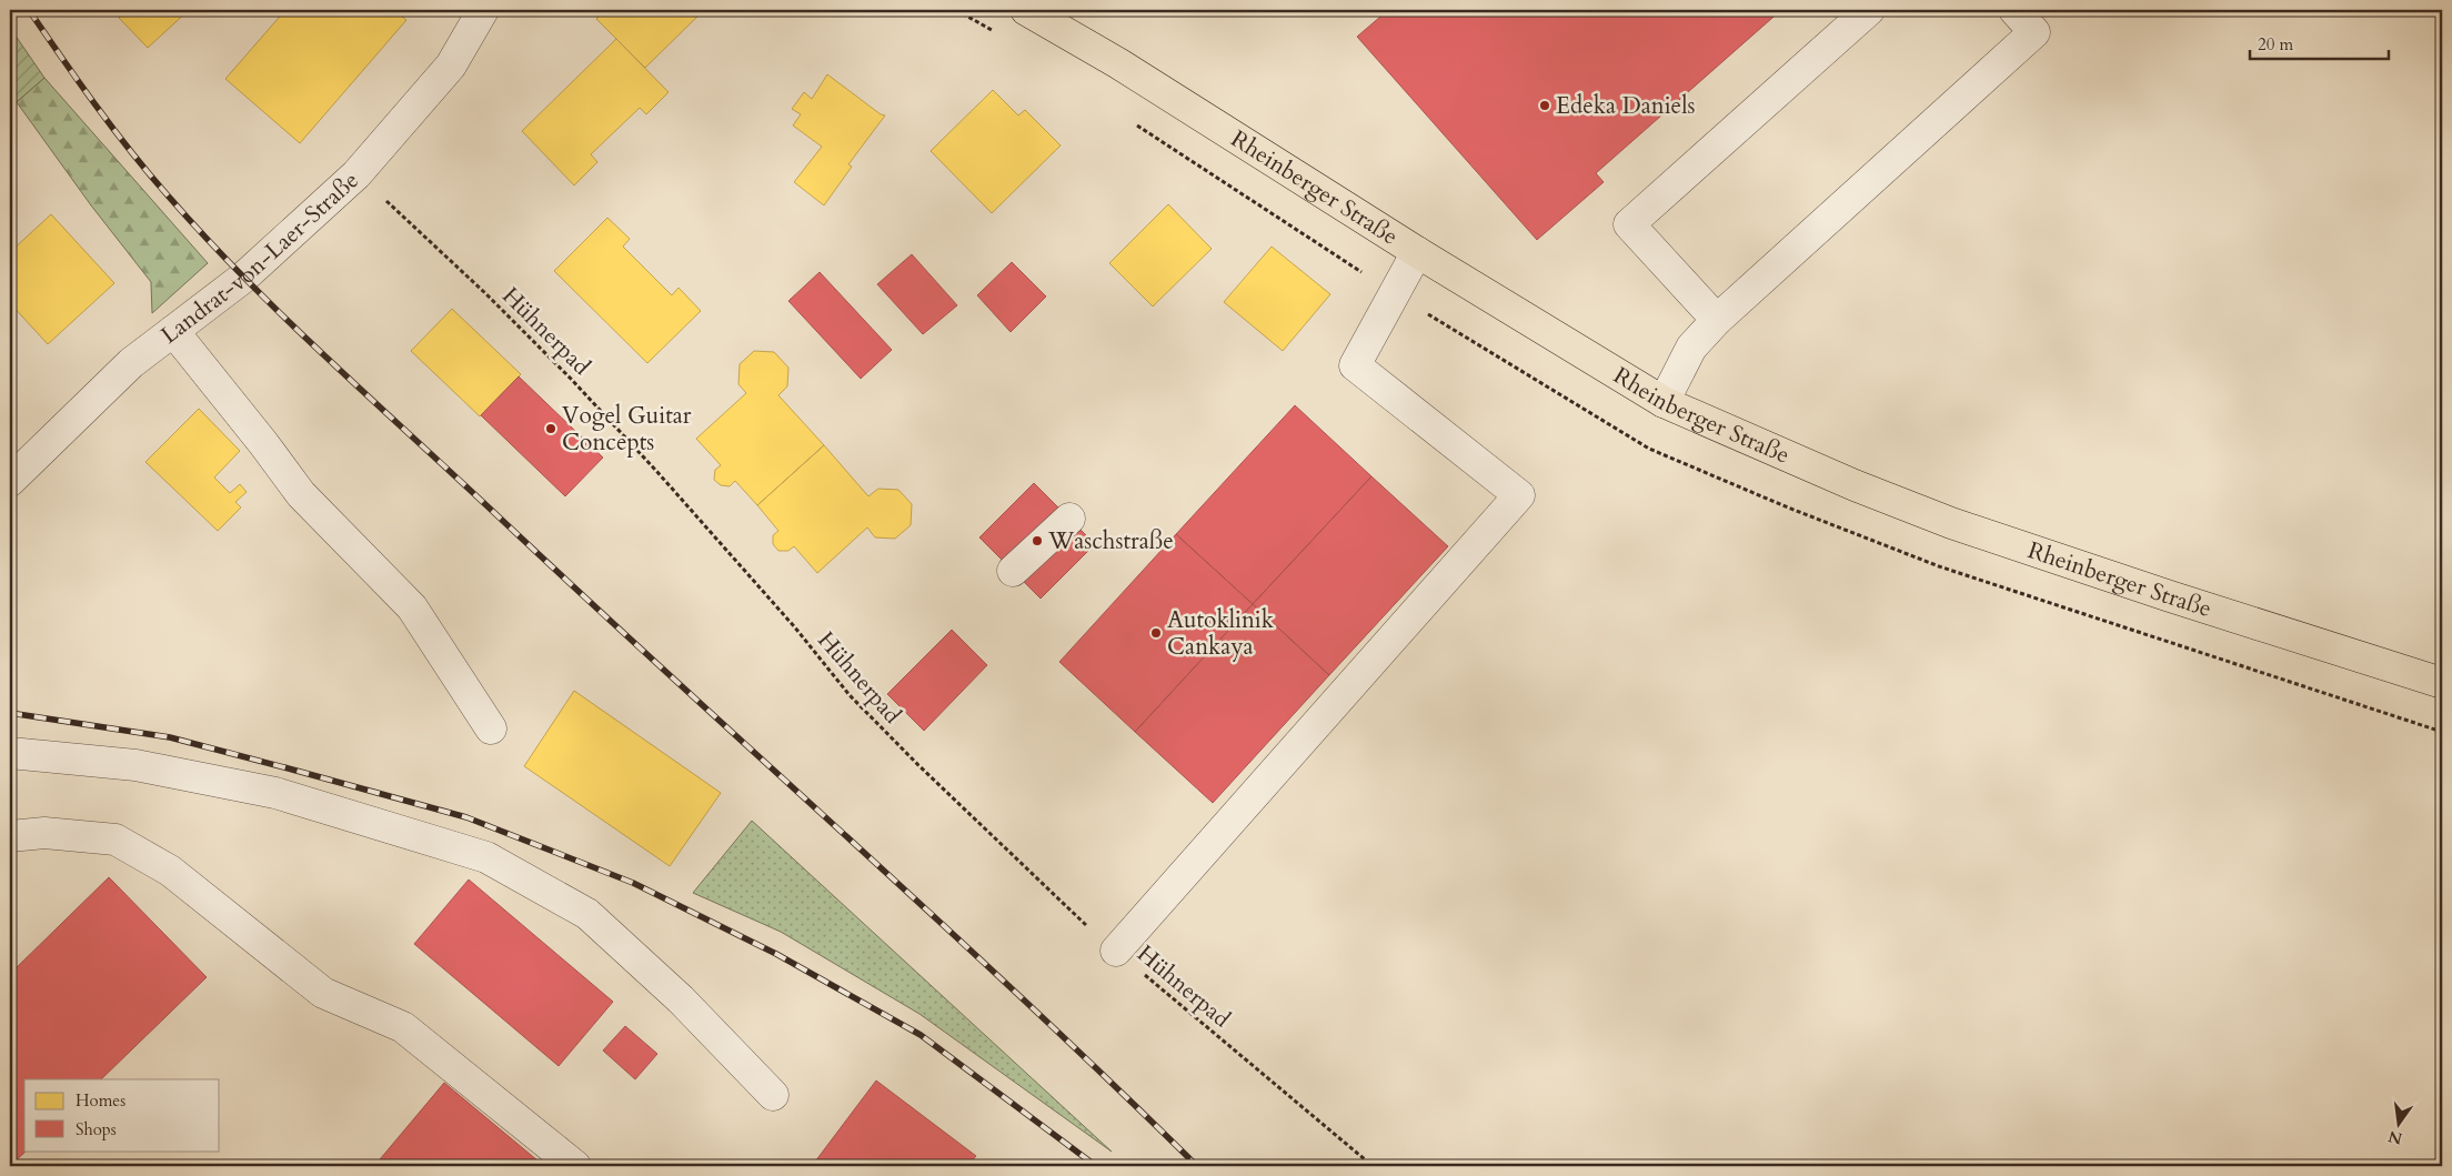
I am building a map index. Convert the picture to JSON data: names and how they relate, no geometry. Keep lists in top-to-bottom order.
{
  "streets": {
    "main road": ["Rheinberger Straße"],
    "street": ["Landrat-von-Laer-Straße"],
    "path": ["Hühnerpad"]
  },
  "crossings": [
    ["Landrat-von-Laer-Straße", "Hühnerpad"]
  ],
  "places": [
    "Edeka Daniels",
    "Vogel Guitar Concepts",
    "Waschstraße",
    "Autoklinik Cankaya"
  ],
  "legend": ["Homes", "Shops"],
  "scale_bar": "20 m",
  "north": "bottom"
}
